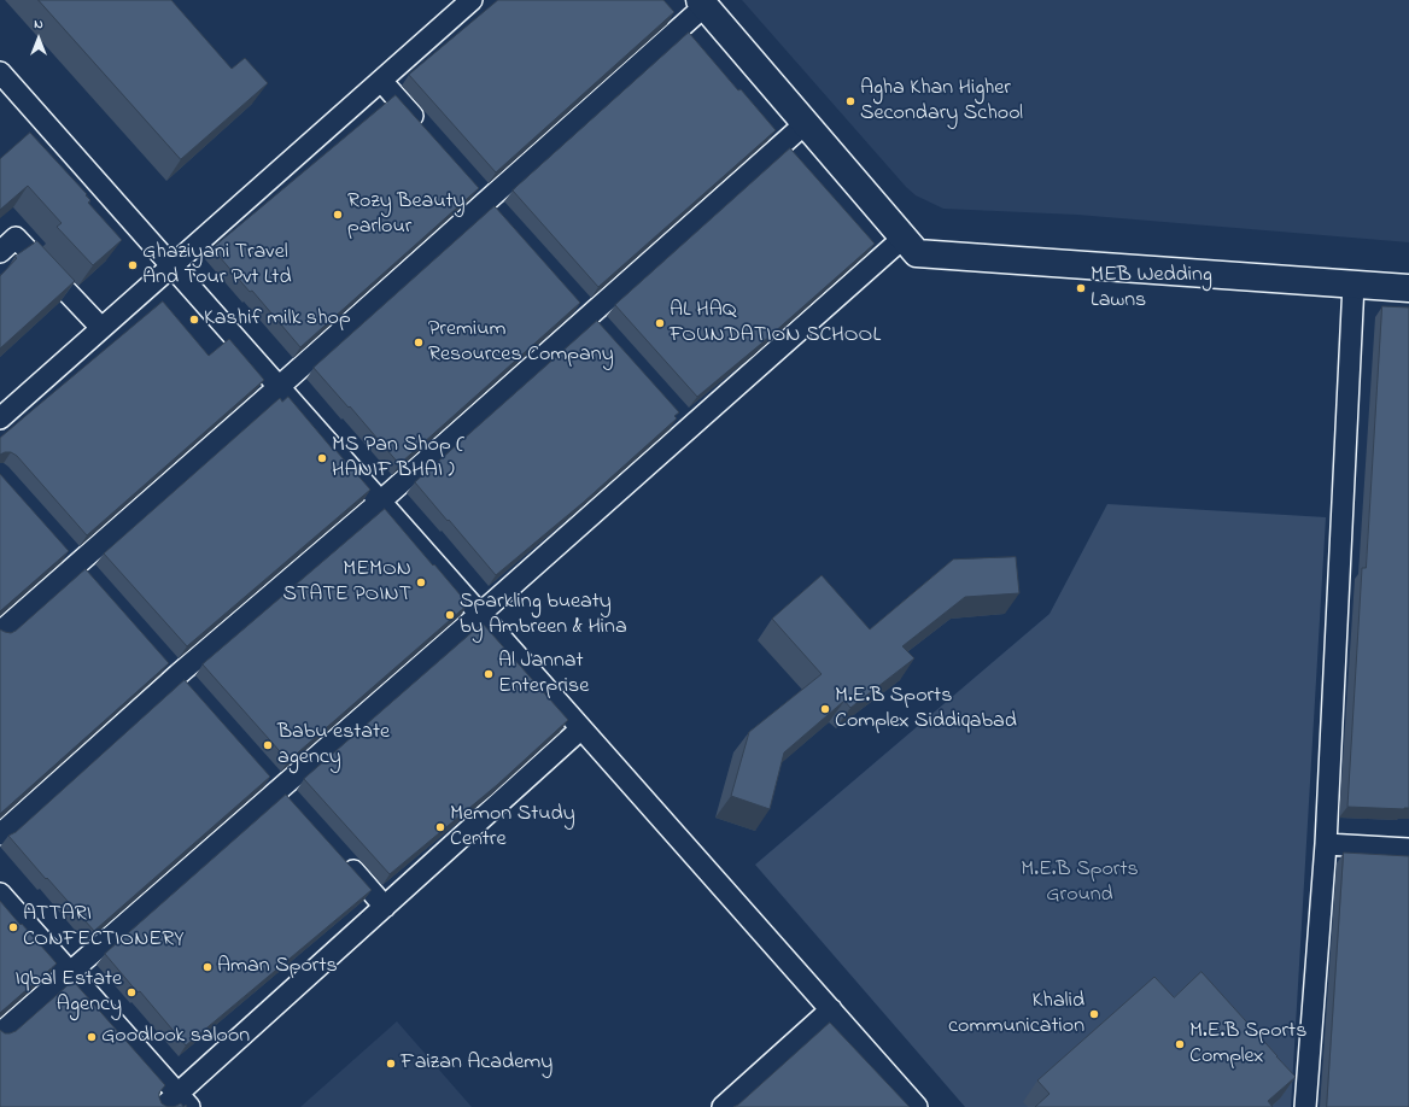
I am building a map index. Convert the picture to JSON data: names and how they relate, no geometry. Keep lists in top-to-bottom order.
{
  "parks": ["M.E.B Sports Ground"],
  "places": [
    "Agha Khan Higher Secondary School",
    "Rozy Beauty parlour",
    "Ghaziyani Travel And Tour Pvt Ltd",
    "MEB Wedding Lawns",
    "Kashif milk shop",
    "AL HAQ FOUNDATION SCHOOL",
    "Premium Resources Company",
    "MS Pan Shop ( HANIF BHAI )",
    "MEMON STATE POINT",
    "Sparkling bueaty by Ambreen & Hina",
    "Al Jannat Enterprise",
    "M.E.B Sports Complex Siddiqabad",
    "Babu estate agency",
    "Memon Study Centre",
    "ATTARI CONFECTIONERY",
    "Aman Sports",
    "Iqbal Estate Agency",
    "Khalid communication",
    "Goodlook saloon",
    "M.E.B Sports Complex",
    "Faizan Academy"
  ],
  "north": "top"
}
